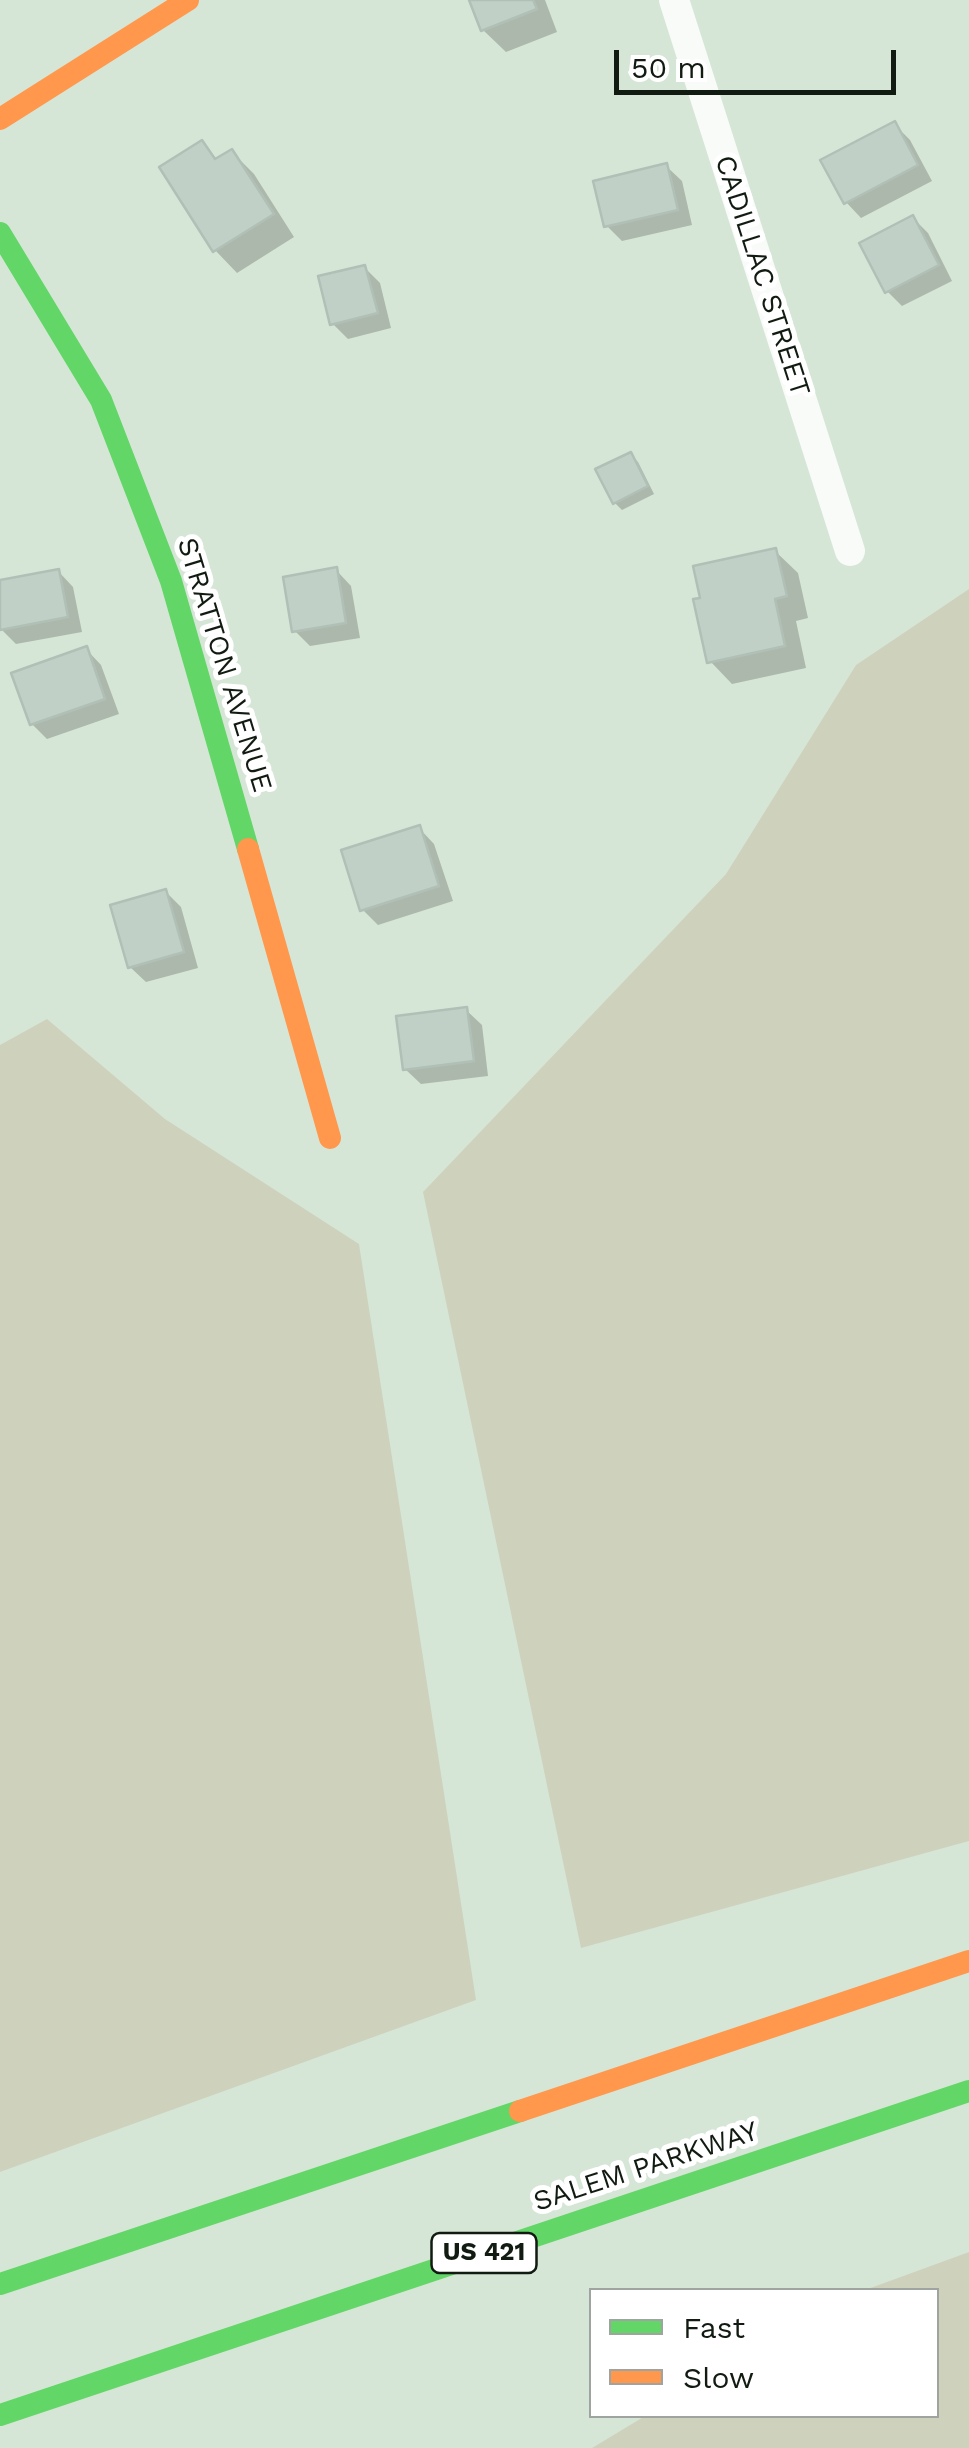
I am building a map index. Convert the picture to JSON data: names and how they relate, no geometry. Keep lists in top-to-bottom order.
{
  "streets": {
    "main road": ["STRATTON AVENUE", "SALEM PARKWAY", "US 421"],
    "street": ["CADILLAC STREET"]
  },
  "legend": ["Fast", "Slow"],
  "scale_bar": "50 m"
}
